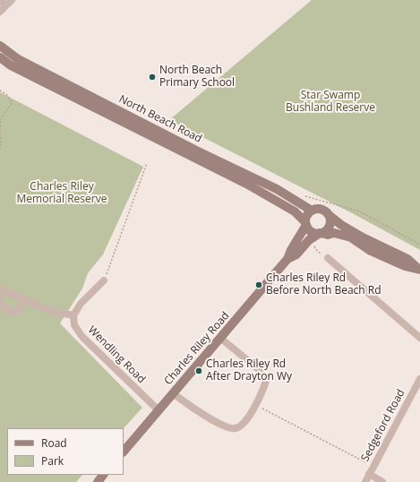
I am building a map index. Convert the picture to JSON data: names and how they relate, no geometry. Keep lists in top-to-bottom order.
{
  "streets": {
    "main road": ["North Beach Road", "Charles Riley Road"],
    "street": ["Wendling Road", "Sedgeford Road"]
  },
  "crossings": [
    ["North Beach Road", "Charles Riley Road"],
    ["Charles Riley Road", "Wendling Road"]
  ],
  "parks": ["Star Swamp Bushland Reserve", "Charles Riley Memorial Reserve"],
  "places": ["North Beach Primary School", "Charles Riley Rd Before North Beach Rd", "Charles Riley Rd After Drayton Wy"],
  "legend": ["Road", "Park"]
}
